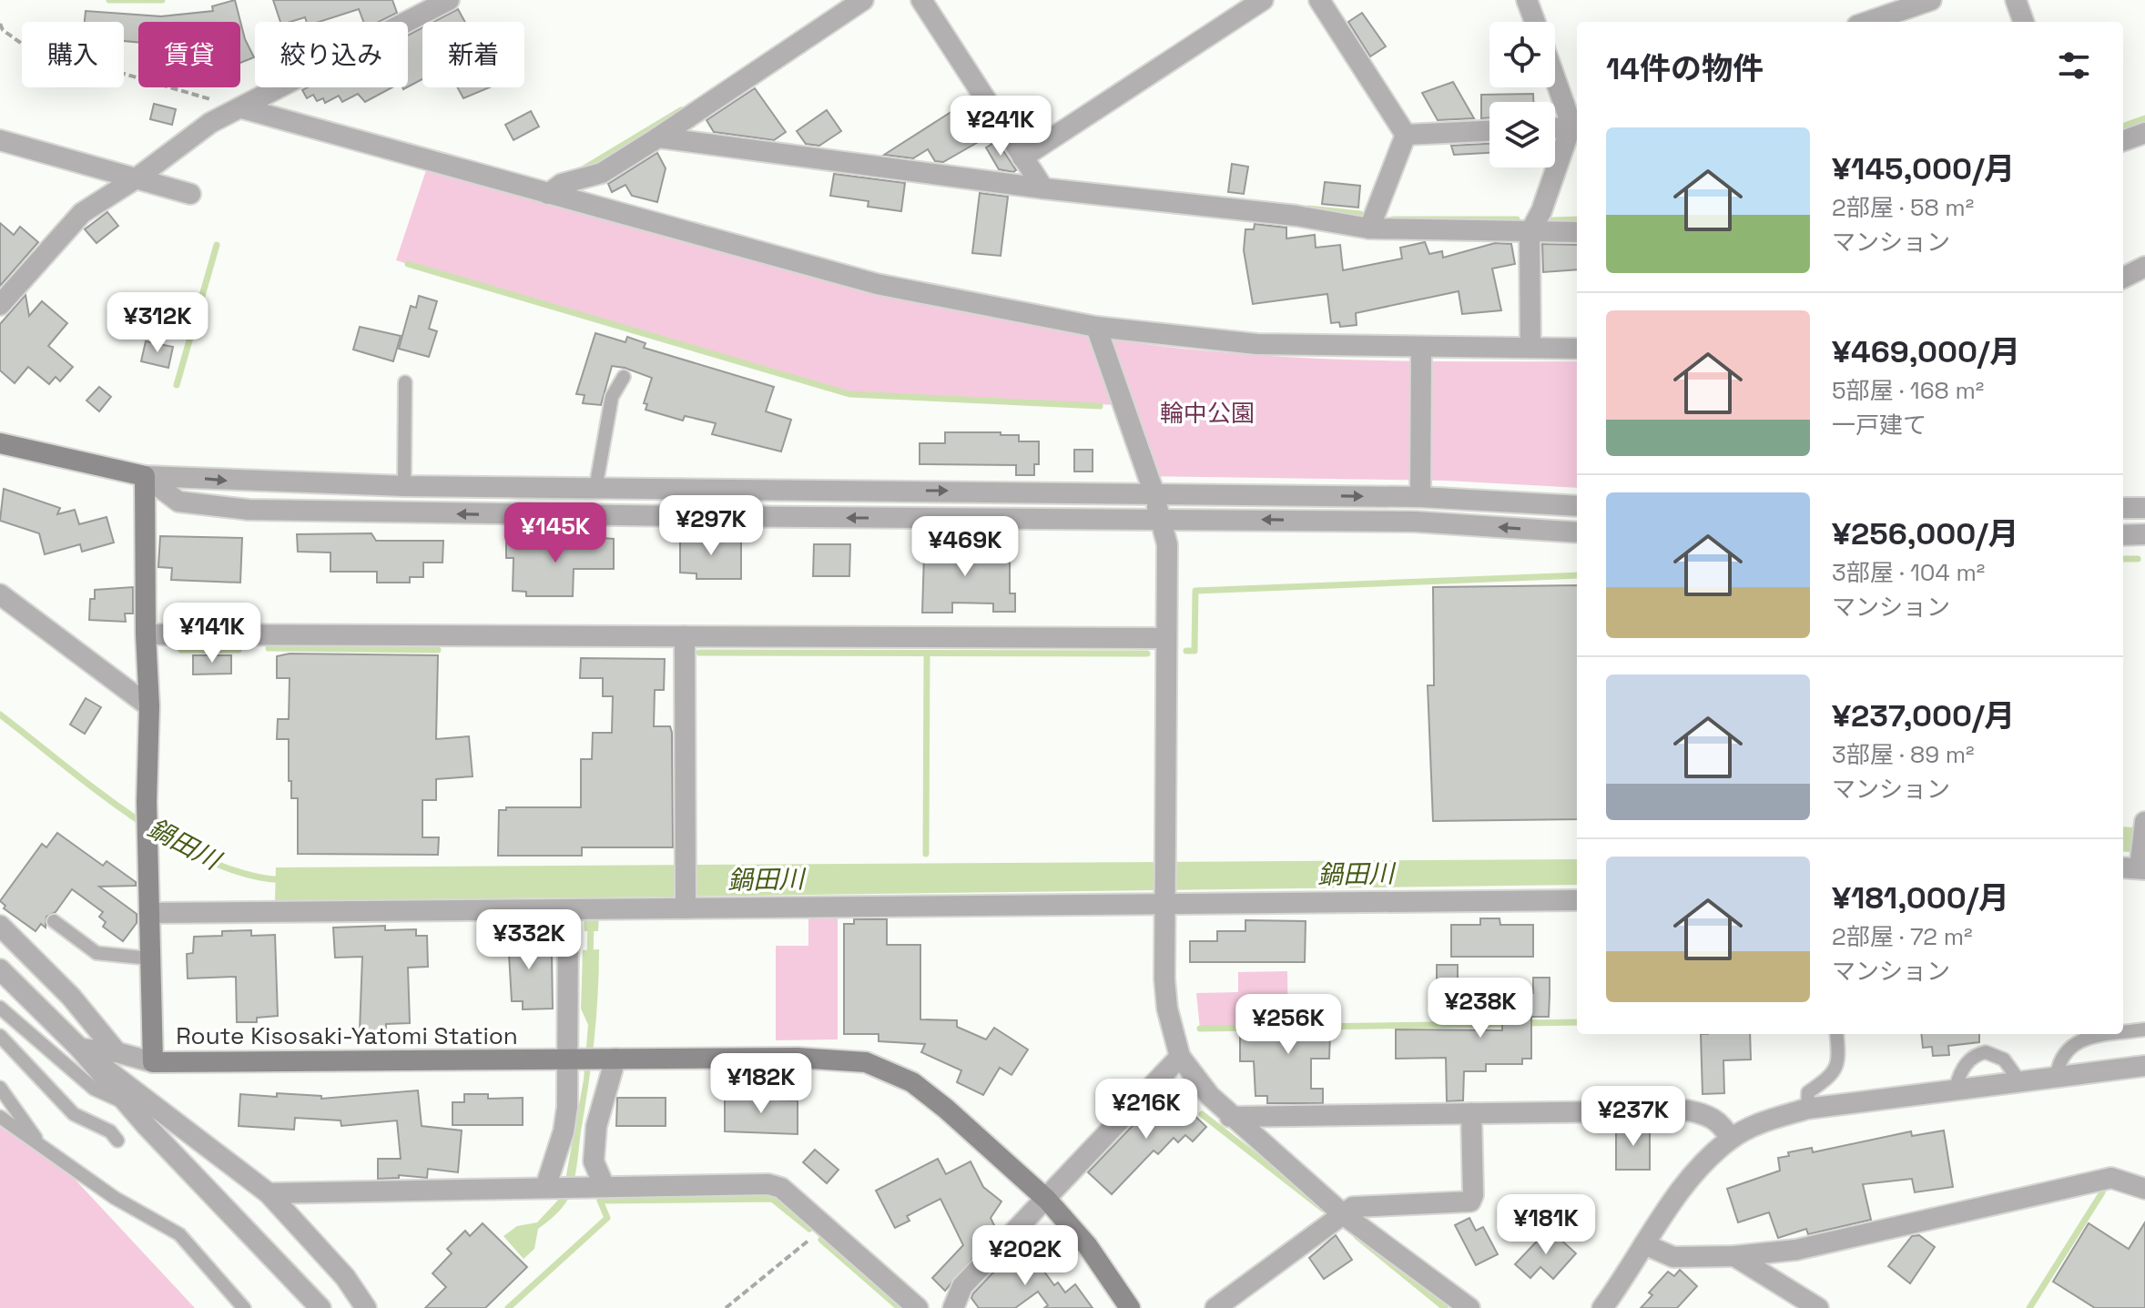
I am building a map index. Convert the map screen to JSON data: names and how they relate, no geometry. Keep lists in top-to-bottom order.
{
  "streets": {
    "main road": ["Route Kisosaki-Yatomi Station"]
  },
  "water": ["鍋田川"],
  "parks": ["輪中公園"],
  "page": {
    "chip": [
      "購入",
      "賃貸",
      "絞り込み",
      "新着"
    ],
    "heading": "14件の物件",
    "price": [
      "¥241K",
      "¥312K",
      "¥297K",
      "¥145K",
      "¥469K",
      "¥141K",
      "¥332K",
      "¥238K",
      "¥256K",
      "¥182K",
      "¥216K",
      "¥237K",
      "¥181K",
      "¥202K"
    ],
    "list": [
      {
        "name": "¥145,000/月",
        "note": "2部屋 · 58 m² · マンション"
      },
      {
        "name": "¥469,000/月",
        "note": "5部屋 · 168 m² · 一戸建て"
      },
      {
        "name": "¥256,000/月",
        "note": "3部屋 · 104 m² · マンション"
      },
      {
        "name": "¥237,000/月",
        "note": "3部屋 · 89 m² · マンション"
      },
      {
        "name": "¥181,000/月",
        "note": "2部屋 · 72 m² · マンション"
      }
    ]
  }
}
